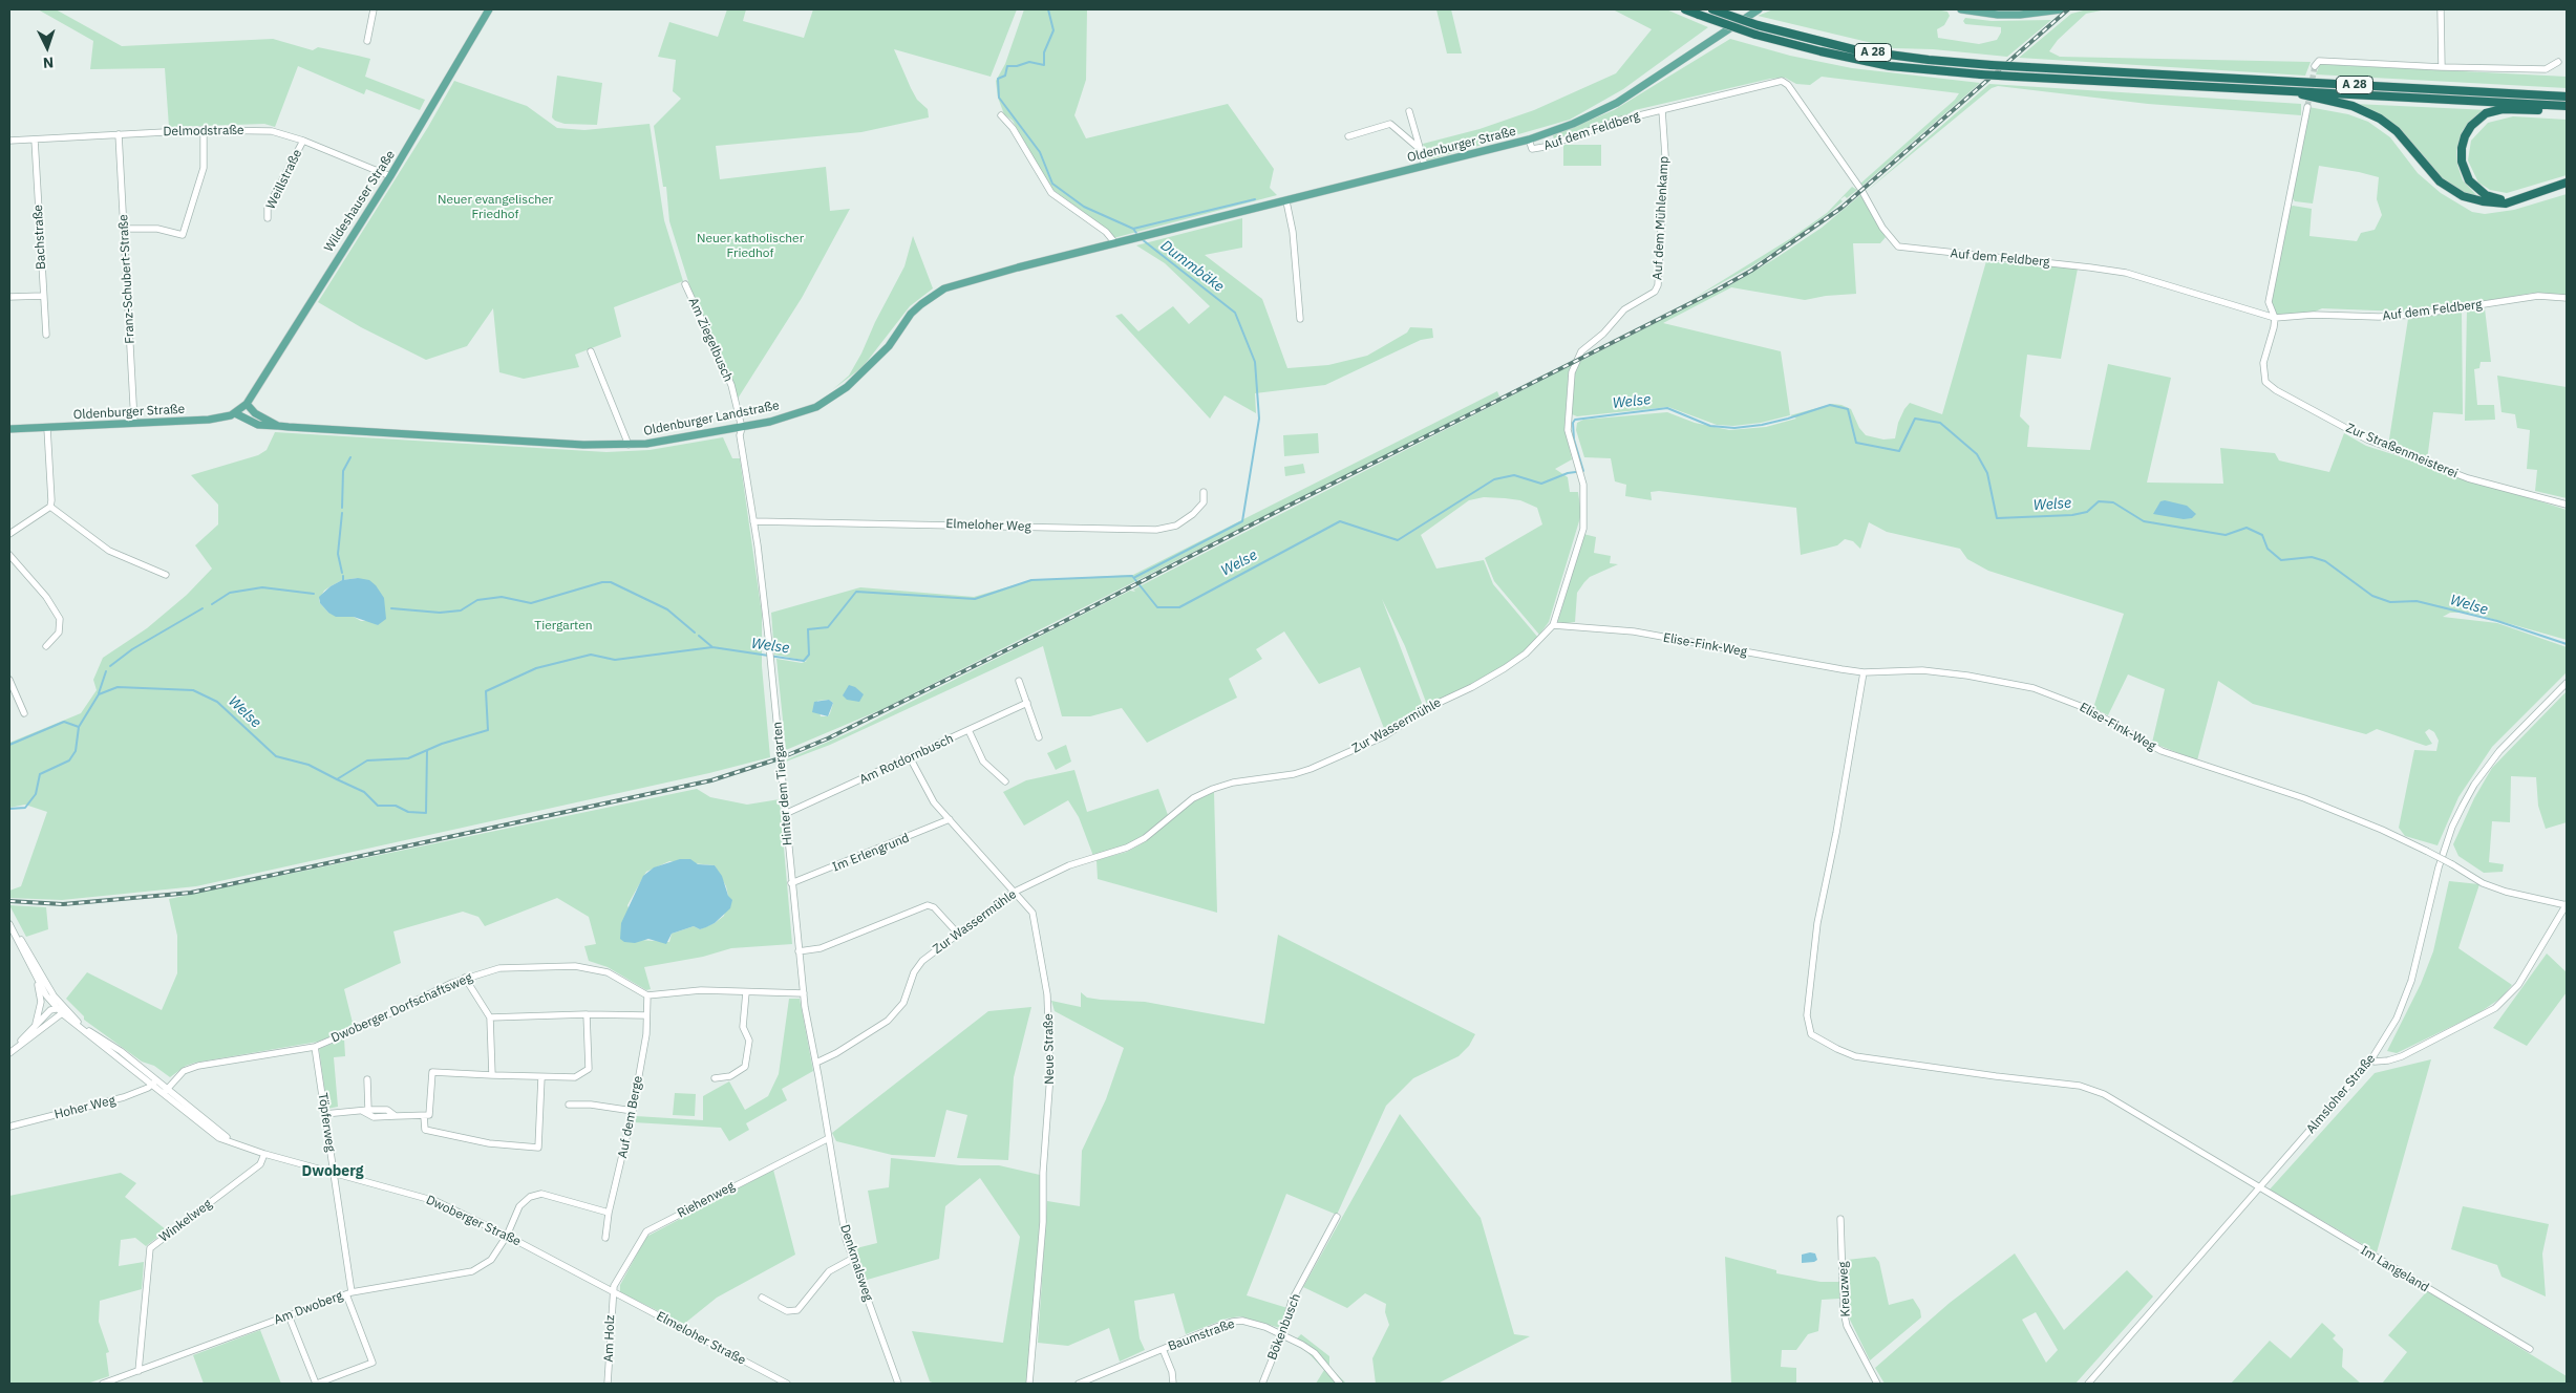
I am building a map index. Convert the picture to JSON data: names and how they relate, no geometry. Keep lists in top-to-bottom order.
{
  "streets": {
    "highway": ["A 28"],
    "main road": ["Oldenburger Straße", "Wildeshauser Straße", "Oldenburger Landstraße"],
    "street": [
      "Delmodstraße",
      "Auf dem Feldberg",
      "Weillstraße",
      "Auf dem Mühlenkamp",
      "Bachstraße",
      "Franz-Schubert-Straße",
      "Am Ziegelbusch",
      "Zur Straßenmeisterei",
      "Elmeloher Weg",
      "Elise-Fink-Weg",
      "Zur Wassermühle",
      "Am Rotdornbusch",
      "Hinter dem Tiergarten",
      "Im Erlengrund",
      "Dwoberger Dorfschaftsweg",
      "Neue Straße",
      "Almsloher Straße",
      "Hoher Weg",
      "Auf dem Berge",
      "Töpferweg",
      "Riehenweg",
      "Winkelweg",
      "Dwoberger Straße",
      "Denkmalsweg",
      "Im Langeland",
      "Kreuzweg",
      "Am Dwoberg",
      "Bökenbusch",
      "Baumstraße",
      "Am Holz",
      "Elmeloher Straße"
    ]
  },
  "crossings": [
    ["Delmodstraße", "Weillstraße"],
    ["Delmodstraße", "Wildeshauser Straße"],
    ["Delmodstraße", "Bachstraße"],
    ["Delmodstraße", "Franz-Schubert-Straße"],
    ["Auf dem Feldberg", "Oldenburger Straße"],
    ["Auf dem Feldberg", "Auf dem Mühlenkamp"],
    ["Auf dem Feldberg", "Zur Straßenmeisterei"],
    ["Oldenburger Straße", "Wildeshauser Straße"],
    ["Oldenburger Straße", "Franz-Schubert-Straße"],
    ["Oldenburger Straße", "Oldenburger Landstraße"],
    ["Wildeshauser Straße", "Oldenburger Landstraße"],
    ["Auf dem Mühlenkamp", "Elise-Fink-Weg"],
    ["Auf dem Mühlenkamp", "Zur Wassermühle"],
    ["Am Ziegelbusch", "Oldenburger Landstraße"],
    ["Am Ziegelbusch", "Hinter dem Tiergarten"],
    ["Oldenburger Landstraße", "Hinter dem Tiergarten"],
    ["Elmeloher Weg", "Hinter dem Tiergarten"],
    ["Elise-Fink-Weg", "Zur Wassermühle"],
    ["Elise-Fink-Weg", "Im Langeland"],
    ["Zur Wassermühle", "Hinter dem Tiergarten"],
    ["Zur Wassermühle", "Neue Straße"],
    ["Am Rotdornbusch", "Hinter dem Tiergarten"],
    ["Am Rotdornbusch", "Neue Straße"],
    ["Hinter dem Tiergarten", "Im Erlengrund"],
    ["Hinter dem Tiergarten", "Riehenweg"],
    ["Hinter dem Tiergarten", "Denkmalsweg"],
    ["Im Erlengrund", "Neue Straße"],
    ["Dwoberger Dorfschaftsweg", "Auf dem Berge"],
    ["Dwoberger Dorfschaftsweg", "Töpferweg"],
    ["Dwoberger Dorfschaftsweg", "Dwoberger Straße"],
    ["Almsloher Straße", "Im Langeland"],
    ["Hoher Weg", "Dwoberger Straße"],
    ["Auf dem Berge", "Am Dwoberg"],
    ["Töpferweg", "Dwoberger Straße"],
    ["Töpferweg", "Am Dwoberg"],
    ["Riehenweg", "Dwoberger Straße"],
    ["Riehenweg", "Denkmalsweg"],
    ["Riehenweg", "Am Holz"],
    ["Riehenweg", "Elmeloher Straße"],
    ["Winkelweg", "Dwoberger Straße"],
    ["Winkelweg", "Am Dwoberg"],
    ["Dwoberger Straße", "Am Dwoberg"],
    ["Dwoberger Straße", "Am Holz"],
    ["Dwoberger Straße", "Elmeloher Straße"],
    ["Bökenbusch", "Baumstraße"],
    ["Am Holz", "Elmeloher Straße"]
  ],
  "districts": ["Dwoberg"],
  "water": ["Dummbäke", "Welse"],
  "parks": ["Neuer evangelischer Friedhof", "Neuer katholischer Friedhof", "Tiergarten"],
  "north": "bottom"
}
